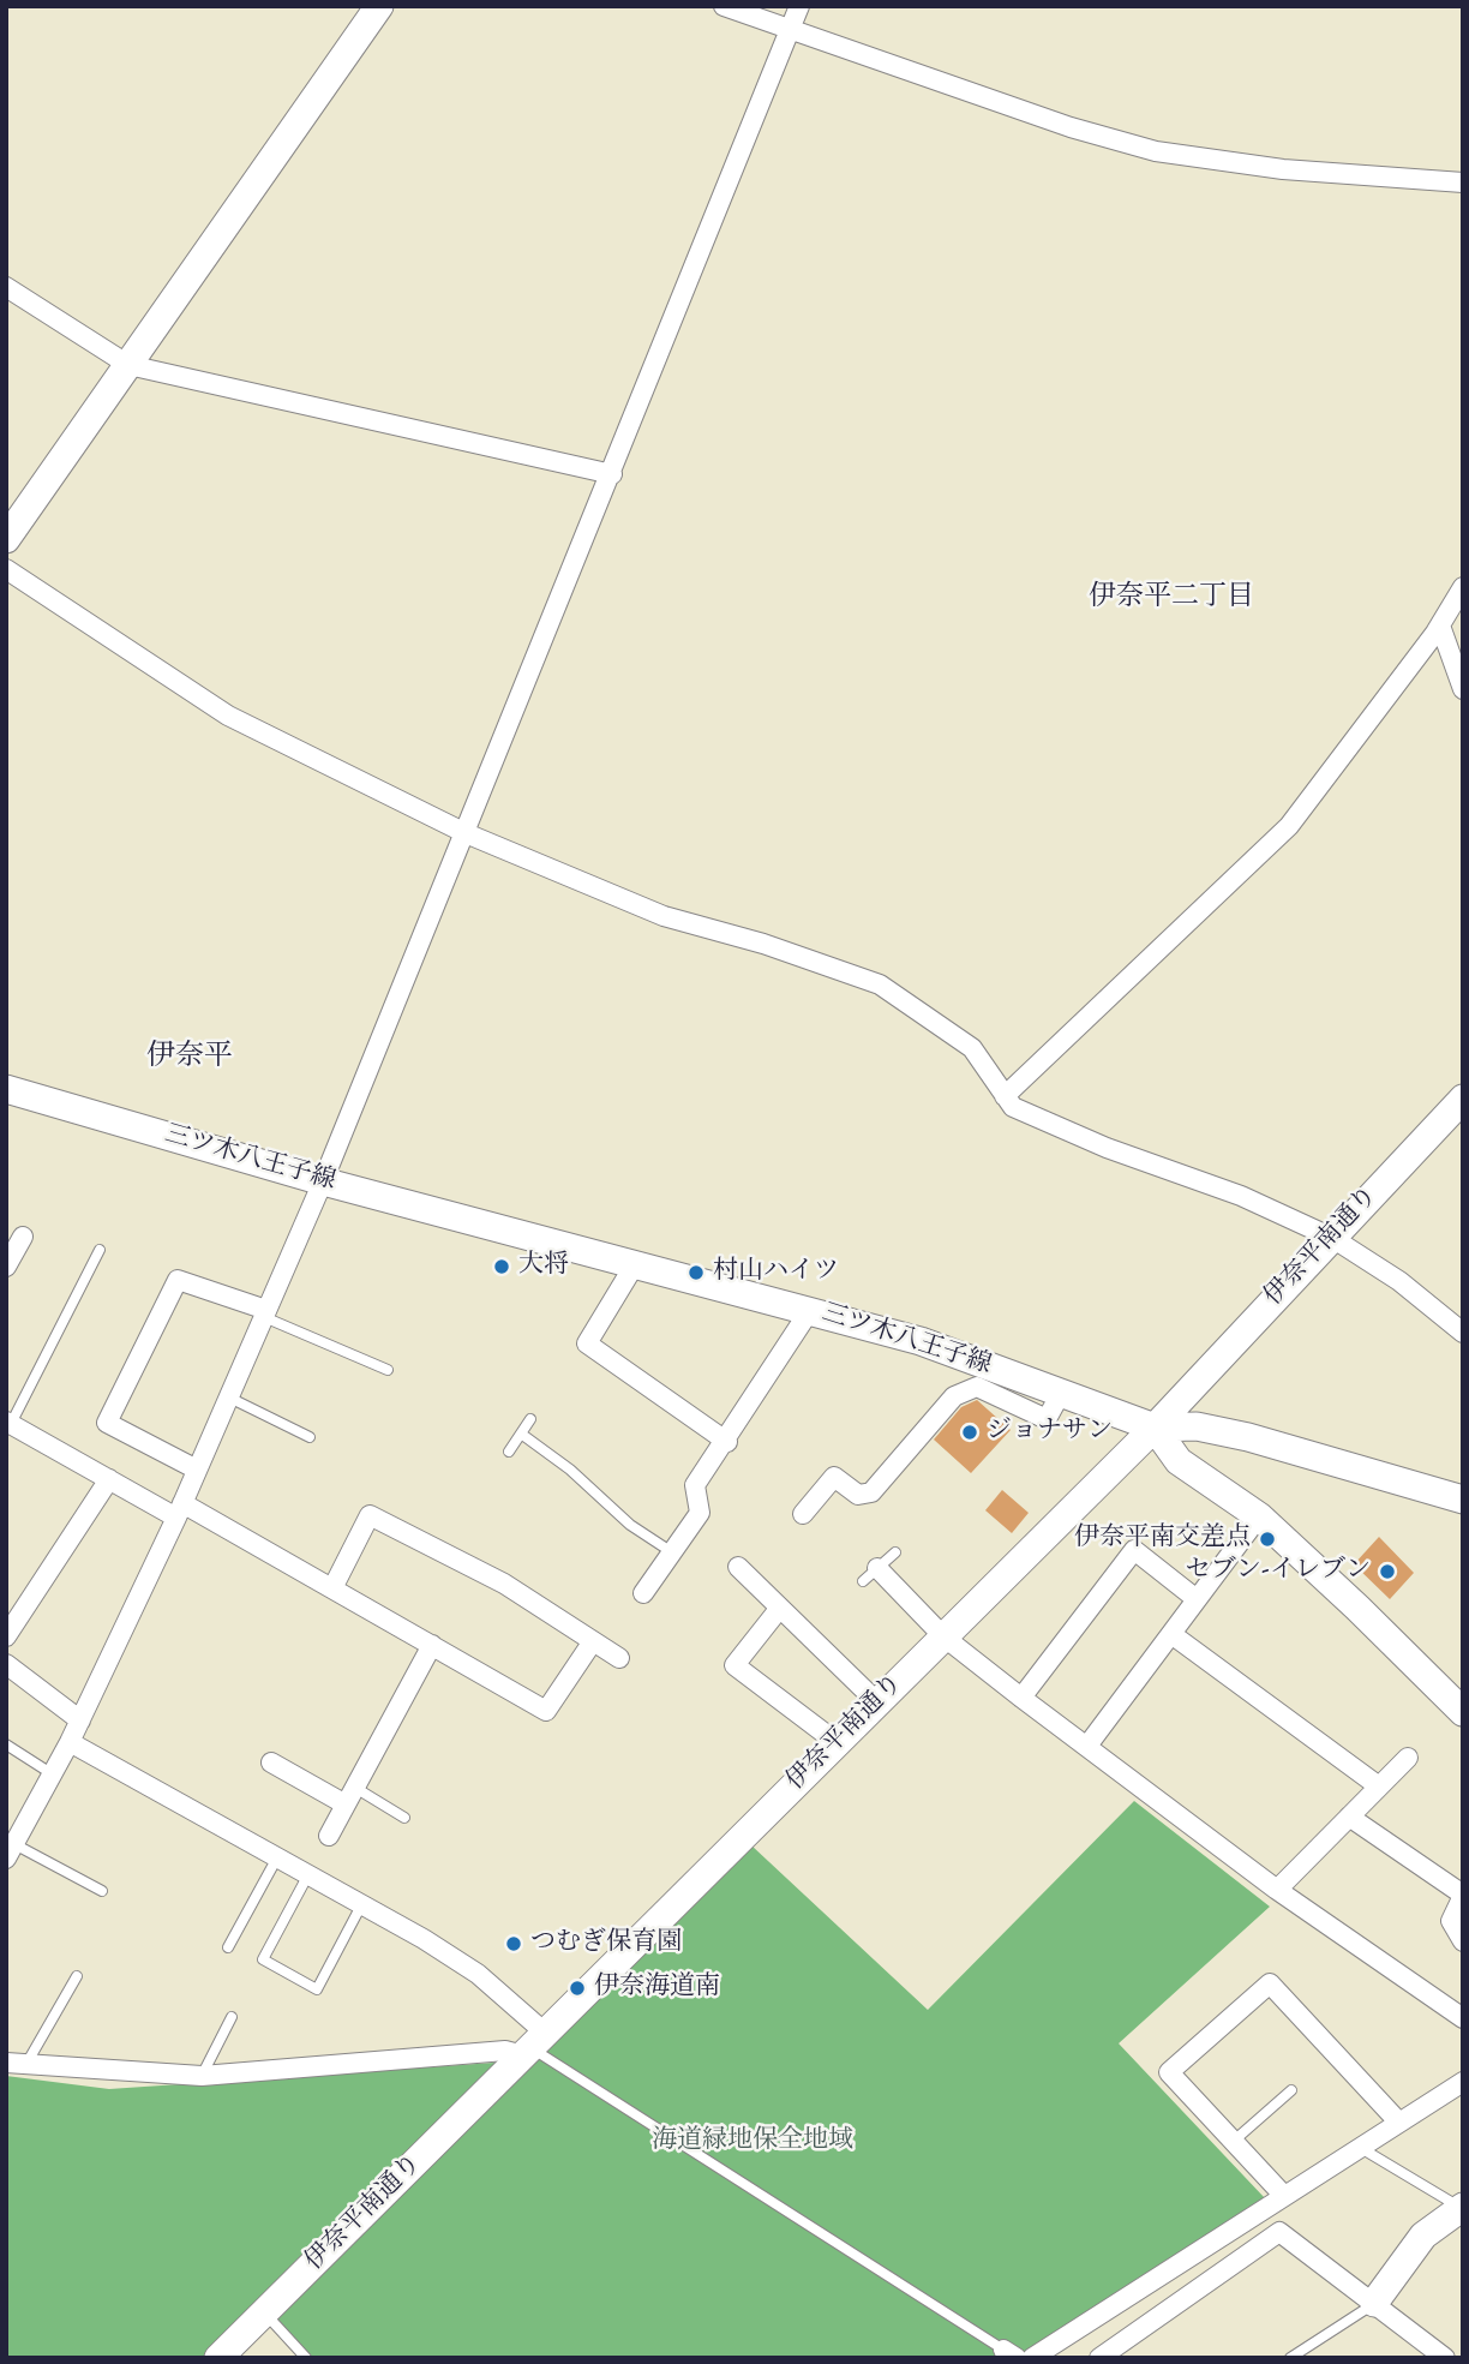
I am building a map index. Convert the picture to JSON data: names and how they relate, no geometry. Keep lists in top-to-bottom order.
{
  "streets": {
    "street": ["三ツ木八王子線", "伊奈平南通り"]
  },
  "crossings": [
    ["三ツ木八王子線", "伊奈平南通り"]
  ],
  "districts": ["伊奈平二丁目", "伊奈平"],
  "parks": ["海道緑地保全地域"],
  "places": [
    "大将",
    "村山ハイツ",
    "ジョナサン",
    "伊奈平南交差点",
    "セブン-イレブン",
    "つむぎ保育園",
    "伊奈海道南"
  ]
}
